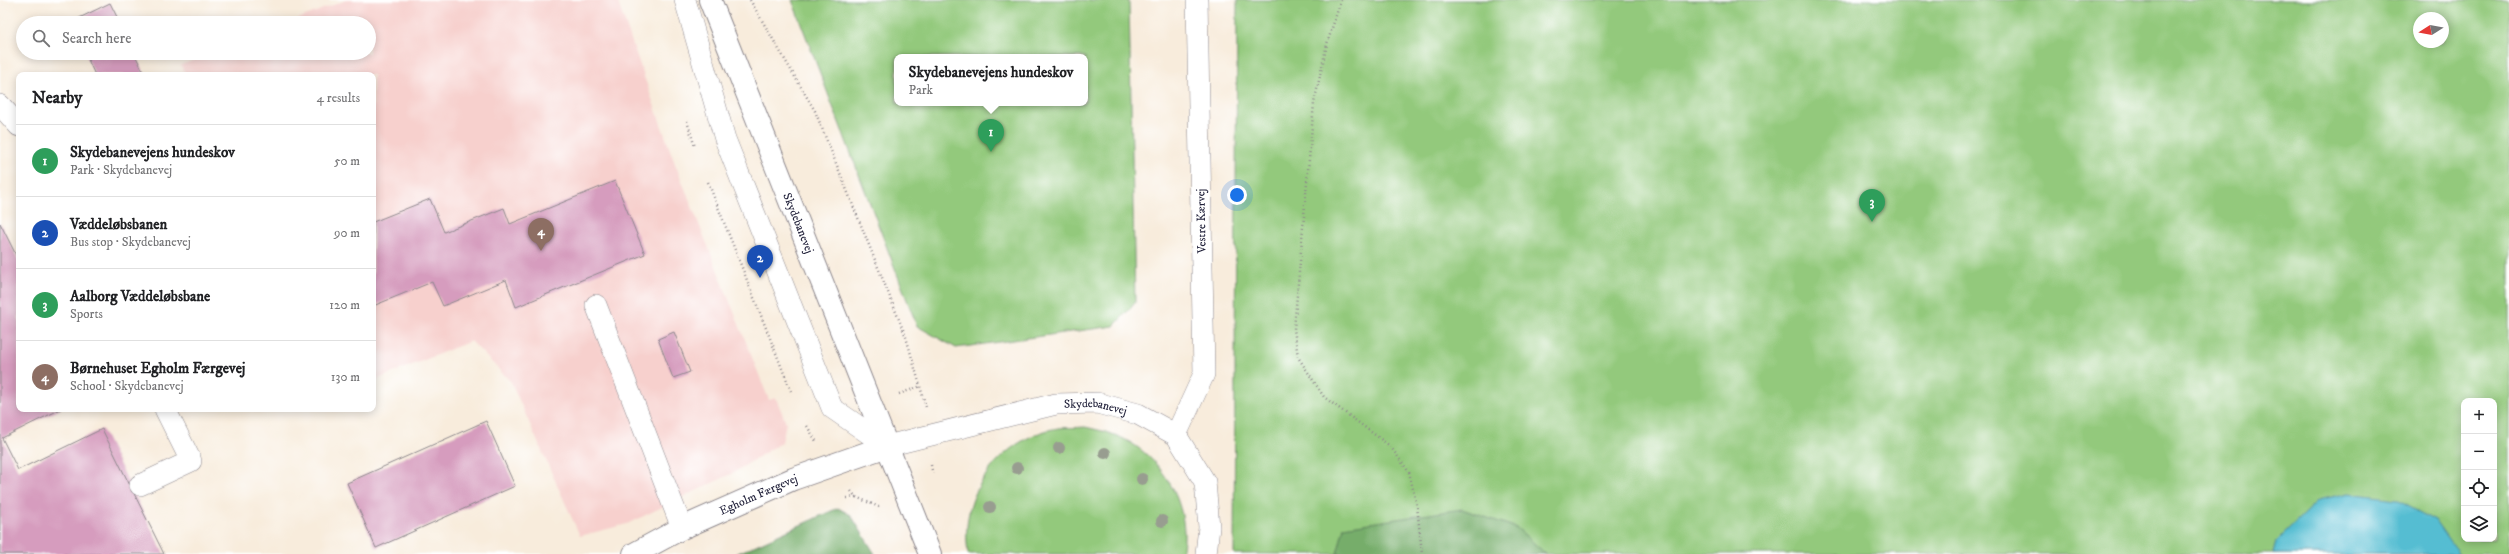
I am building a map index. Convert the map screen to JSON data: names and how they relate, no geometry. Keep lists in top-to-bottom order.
{
  "streets": {
    "street": ["Skydebanevej", "Egholm Færgevej"],
    "lane": ["Vestre Kærvej"]
  },
  "crossings": [
    ["Vestre Kærvej", "Skydebanevej"],
    ["Skydebanevej", "Egholm Færgevej"]
  ],
  "north": "left",
  "page": {
    "search": "Search here",
    "popup": ["Skydebanevejens hundeskov", "Park"],
    "heading": ["Nearby", "4 results"],
    "pins": [
      "1",
      "3",
      "4",
      "2"
    ],
    "list": [
      {
        "mark": "1",
        "name": "Skydebanevejens hundeskov",
        "note": "Park · Skydebanevej",
        "value": "50 m"
      },
      {
        "mark": "2",
        "name": "Væddeløbsbanen",
        "note": "Bus stop · Skydebanevej",
        "value": "90 m"
      },
      {
        "mark": "3",
        "name": "Aalborg Væddeløbsbane",
        "note": "Sports",
        "value": "120 m"
      },
      {
        "mark": "4",
        "name": "Børnehuset Egholm Færgevej",
        "note": "School · Skydebanevej",
        "value": "130 m"
      }
    ],
    "map_buttons": ["+", "−"]
  }
}
